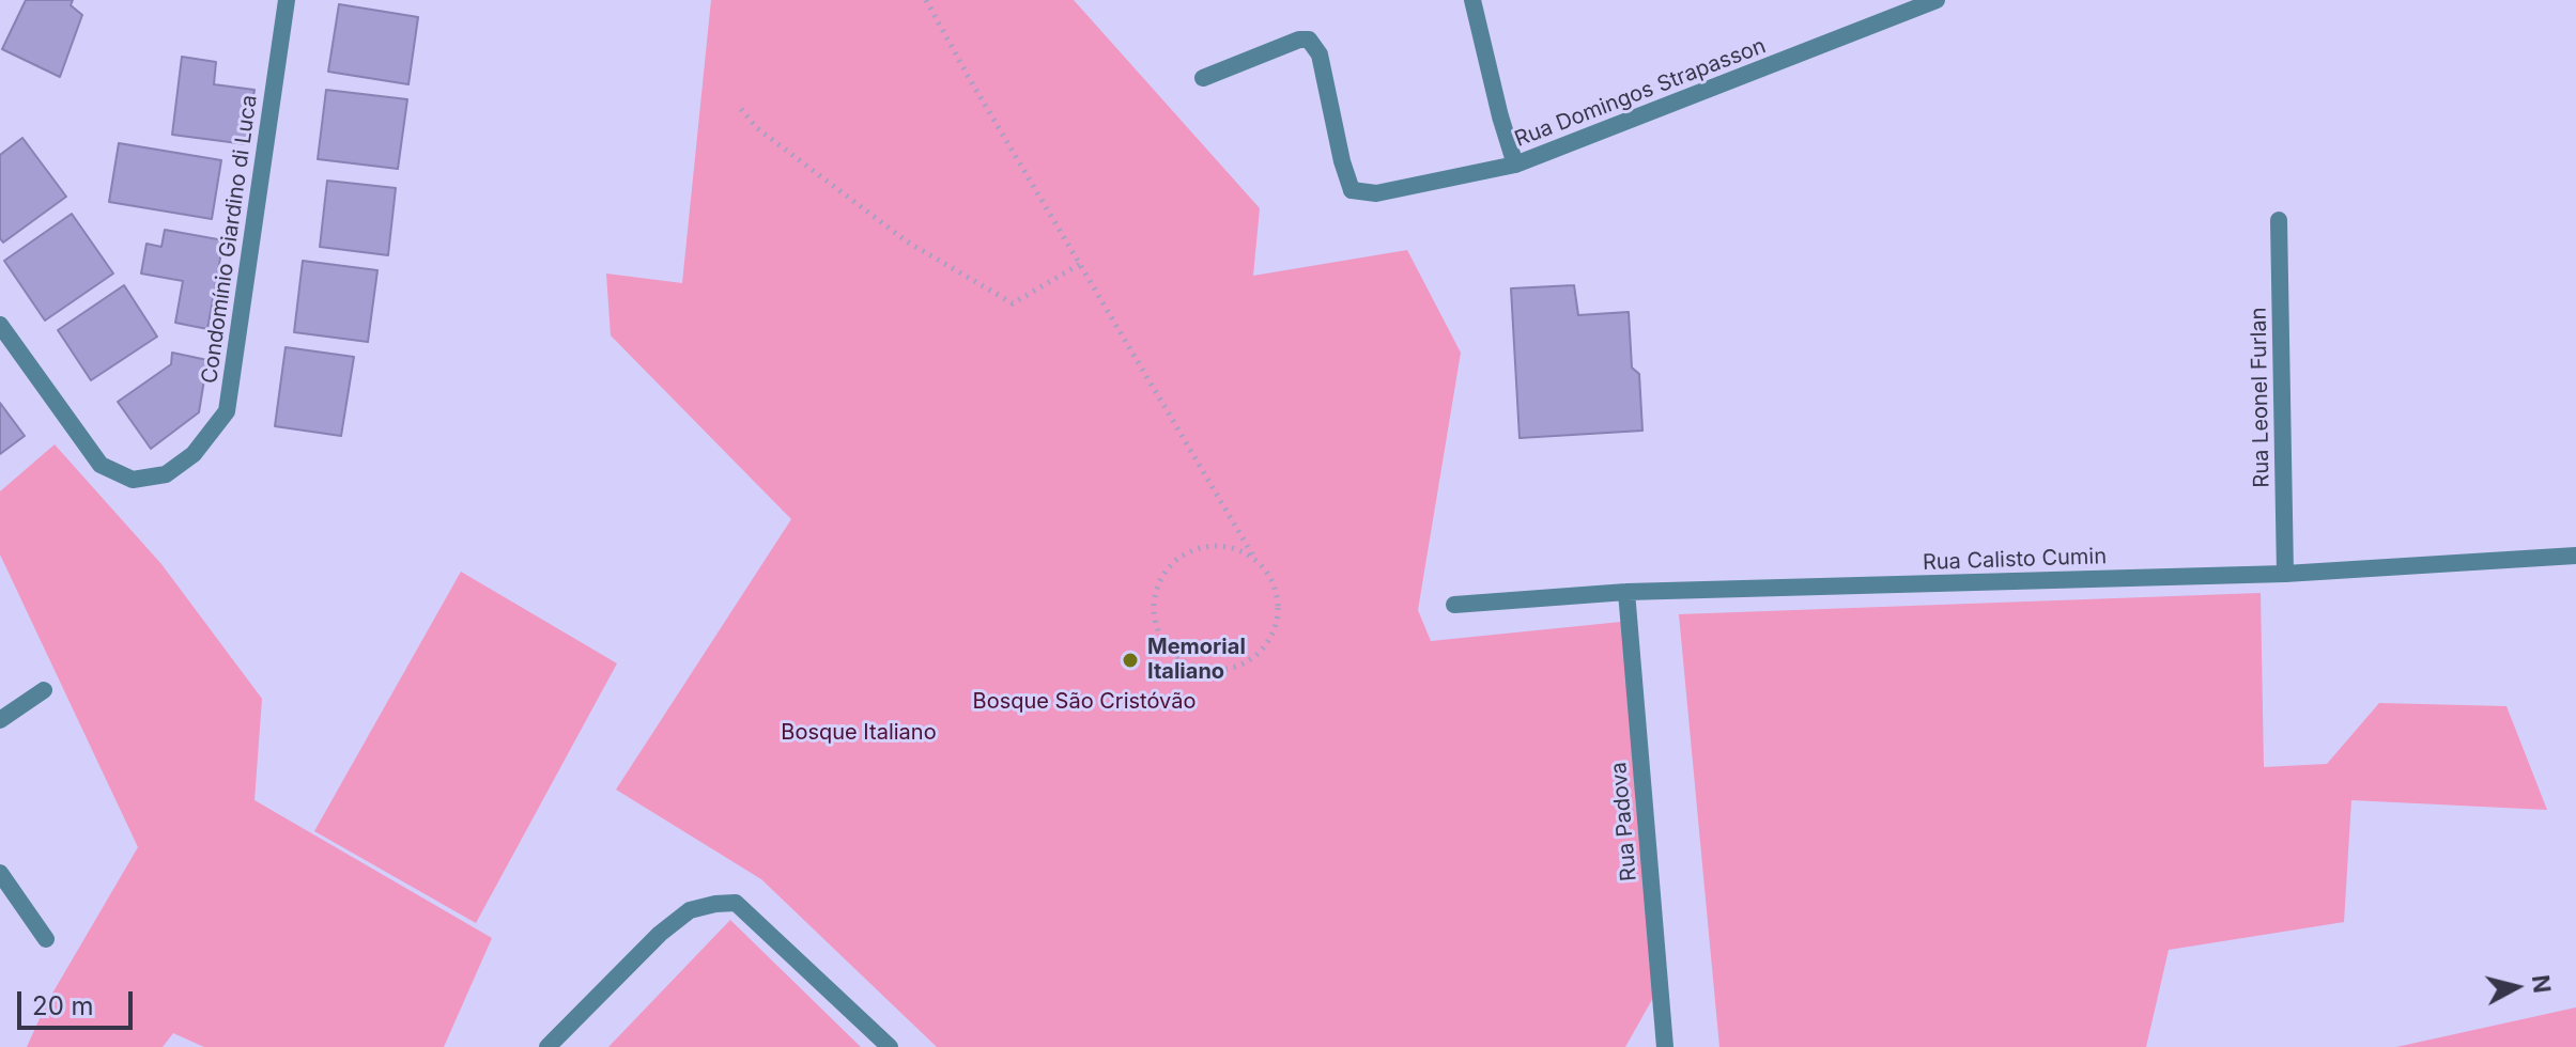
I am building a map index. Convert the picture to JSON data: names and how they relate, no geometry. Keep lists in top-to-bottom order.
{
  "streets": {
    "street": [
      "Rua Domingos Strapasson",
      "Condomínio Giardino di Luca",
      "Rua Leonel Furlan",
      "Rua Calisto Cumin",
      "Rua Padova"
    ]
  },
  "crossings": [
    ["Rua Leonel Furlan", "Rua Calisto Cumin"],
    ["Rua Calisto Cumin", "Rua Padova"]
  ],
  "parks": ["Bosque São Cristóvão", "Bosque Italiano"],
  "places": ["Memorial Italiano"],
  "scale_bar": "20 m",
  "north": "right"
}
